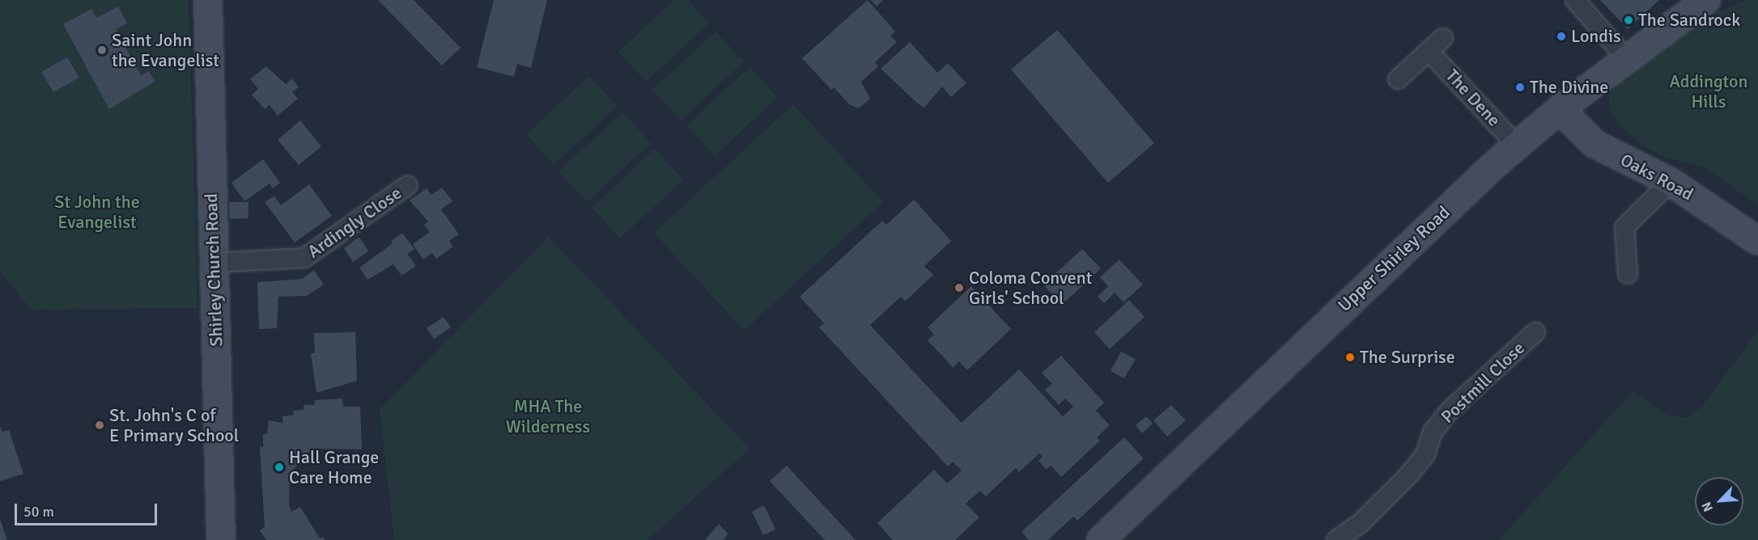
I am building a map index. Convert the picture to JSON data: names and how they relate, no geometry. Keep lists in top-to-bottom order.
{
  "streets": {
    "street": [
      "The Dene",
      "Oaks Road",
      "Ardingly Close",
      "Upper Shirley Road",
      "Shirley Church Road",
      "Postmill Close"
    ]
  },
  "crossings": [
    ["The Dene", "Upper Shirley Road"],
    ["Oaks Road", "Upper Shirley Road"],
    ["Ardingly Close", "Shirley Church Road"]
  ],
  "parks": ["Addington Hills", "St John the Evangelist", "MHA The Wilderness"],
  "places": [
    "The Sandrock",
    "Londis",
    "Saint John the Evangelist",
    "The Divine",
    "Coloma Convent Girls' School",
    "The Surprise",
    "St. John's C of E Primary School",
    "Hall Grange Care Home"
  ],
  "scale_bar": "50 m",
  "north": "bottom left"
}
